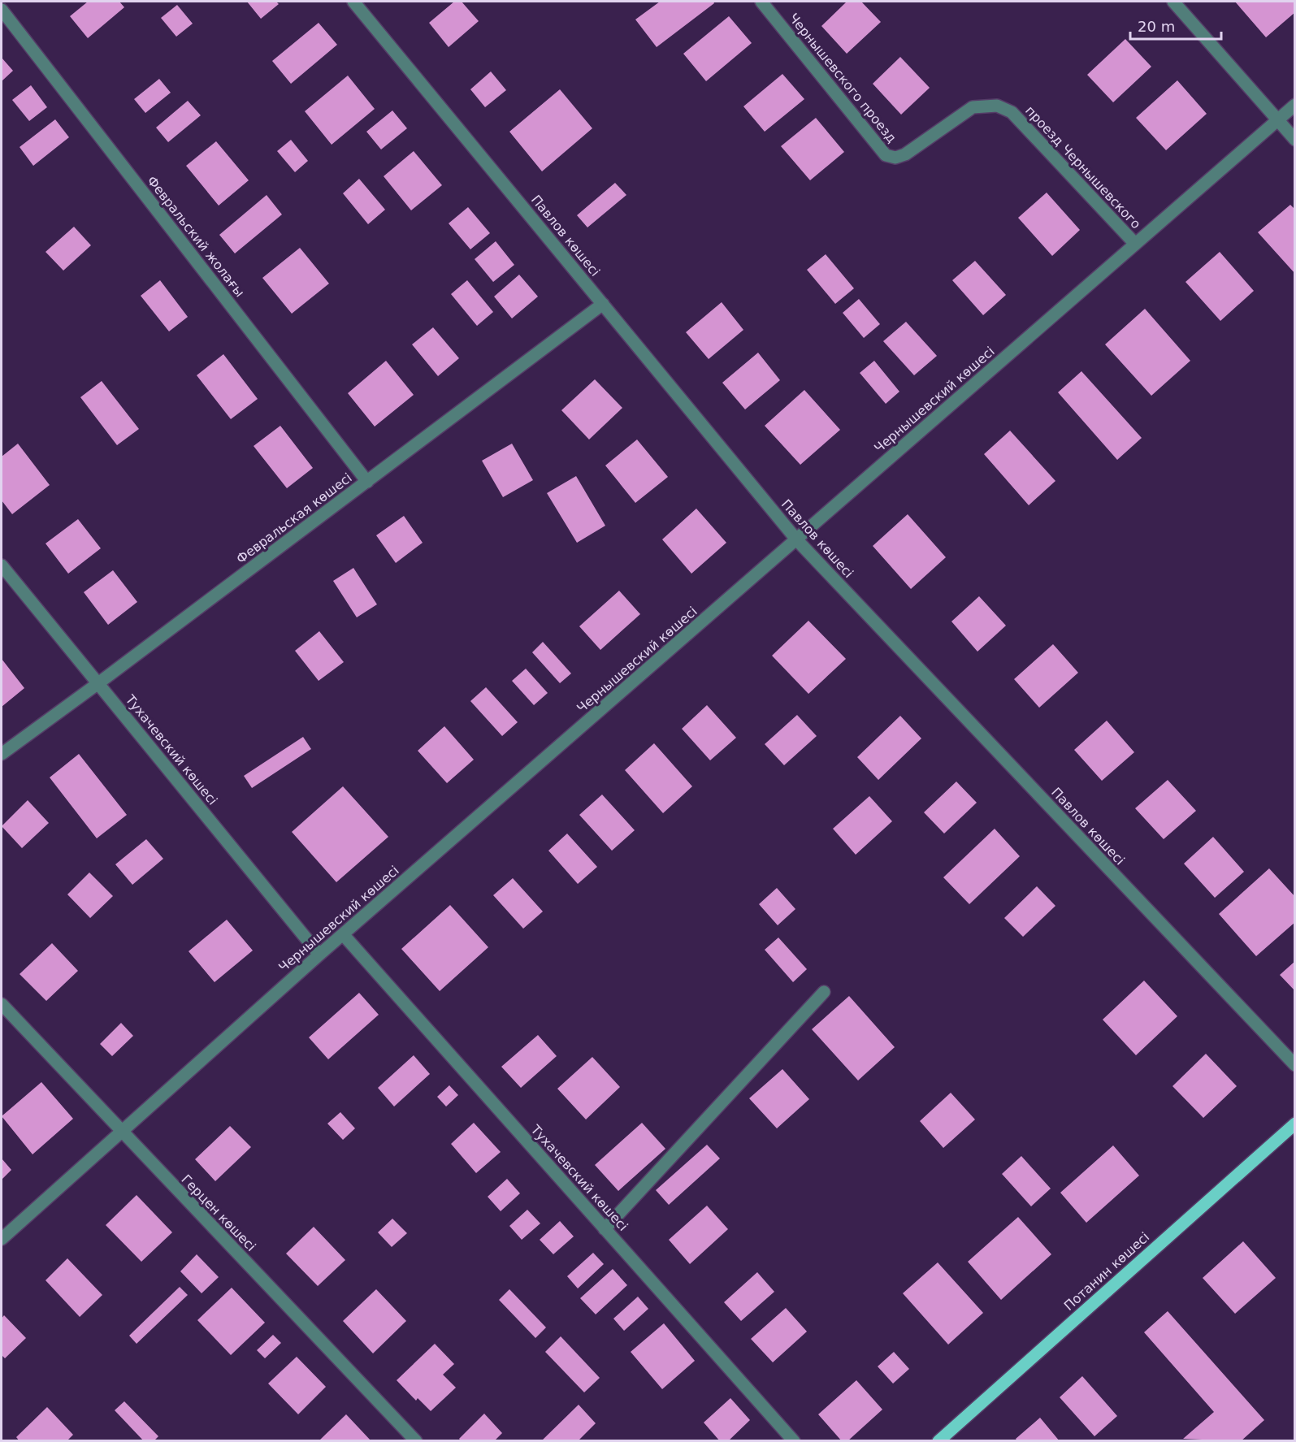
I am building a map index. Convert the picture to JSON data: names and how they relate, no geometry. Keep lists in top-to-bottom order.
{
  "streets": {
    "main road": ["Потанин көшесі"],
    "street": [
      "Чернышевского проезд",
      "проезд Чернышевского",
      "Павлов көшесі",
      "Февральский жолағы",
      "Чернышевский көшесі",
      "Февральская көшесі",
      "Тухачевский көшесі",
      "Герцен көшесі"
    ]
  },
  "crossings": [
    ["Чернышевского проезд", "проезд Чернышевского"],
    ["проезд Чернышевского", "Чернышевский көшесі"],
    ["Павлов көшесі", "Чернышевский көшесі"],
    ["Павлов көшесі", "Февральская көшесі"],
    ["Февральский жолағы", "Февральская көшесі"],
    ["Чернышевский көшесі", "Тухачевский көшесі"],
    ["Чернышевский көшесі", "Герцен көшесі"],
    ["Февральская көшесі", "Тухачевский көшесі"]
  ],
  "scale_bar": "20 m"
}
